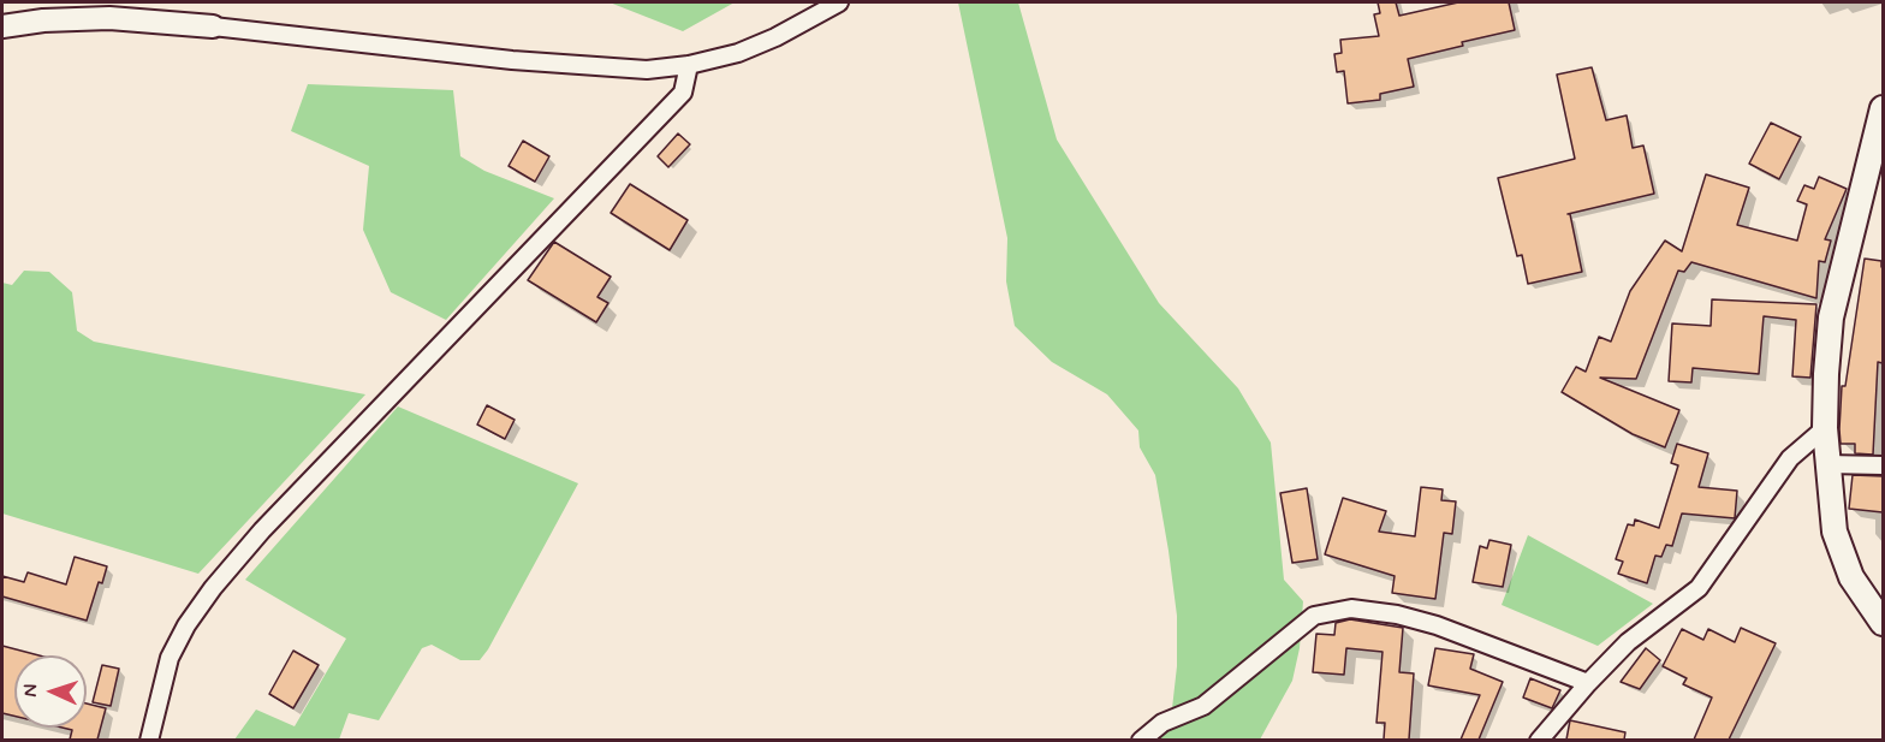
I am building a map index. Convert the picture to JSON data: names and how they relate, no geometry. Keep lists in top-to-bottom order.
{
  "north": "left"
}
